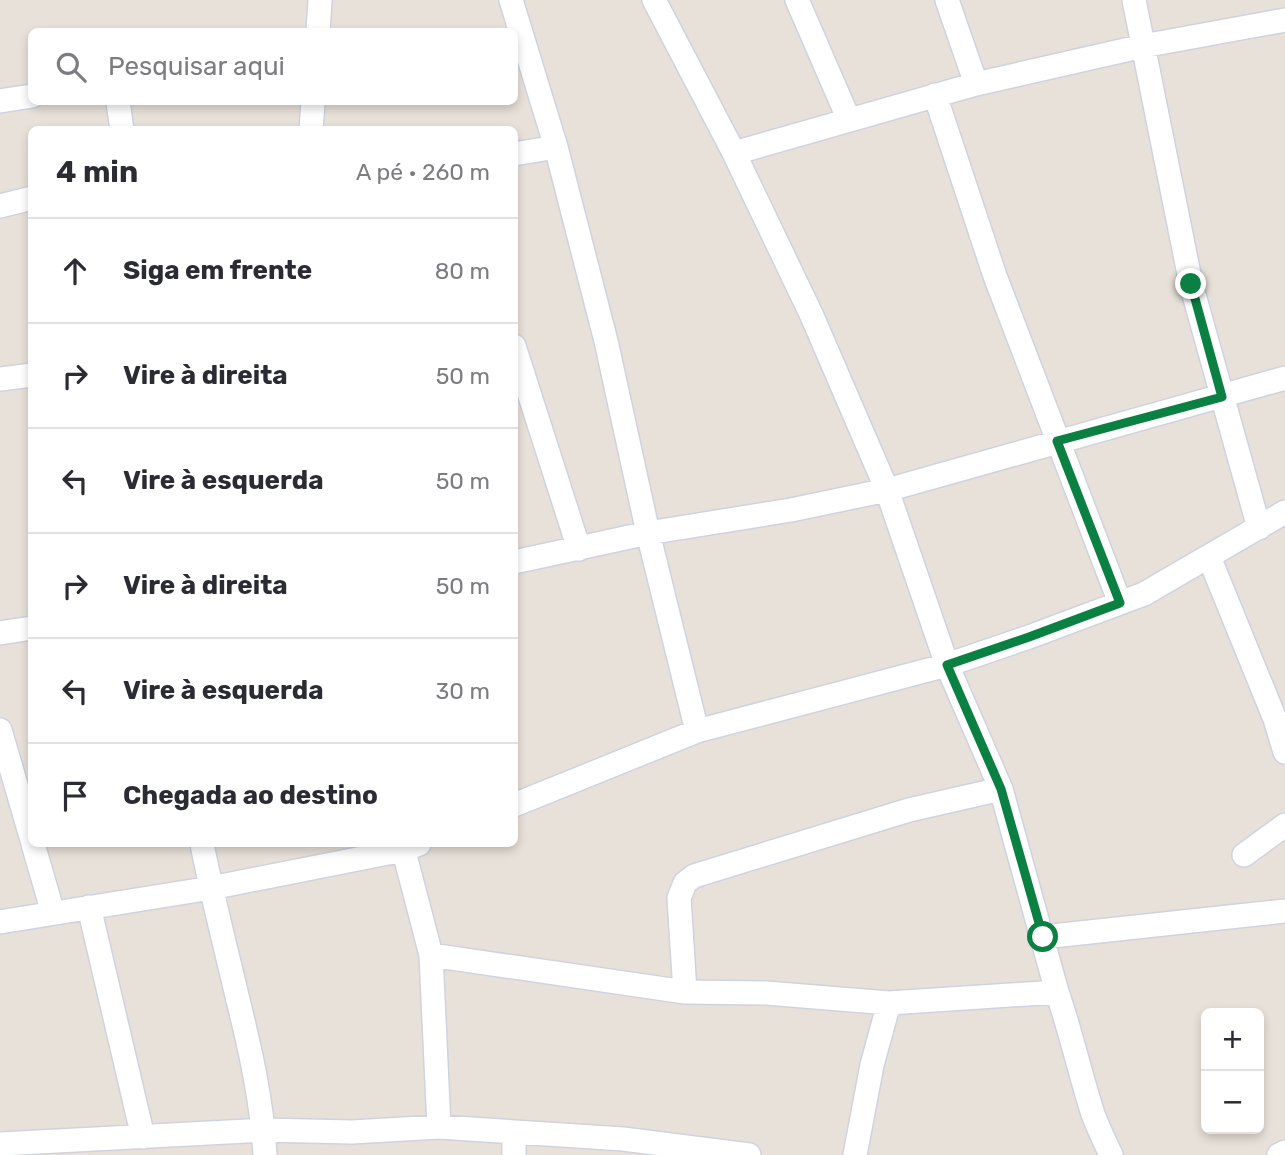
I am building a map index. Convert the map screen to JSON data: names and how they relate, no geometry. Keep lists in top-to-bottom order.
{
  "page": {
    "search": "Pesquisar aqui",
    "heading": ["4 min", "A pé · 260 m"],
    "list": [
      ["Siga em frente", "80 m"],
      ["Vire à direita", "50 m"],
      ["Vire à esquerda", "50 m"],
      ["Vire à direita", "50 m"],
      ["Vire à esquerda", "30 m"],
      "Chegada ao destino"
    ],
    "map_buttons": ["+", "−"]
  }
}
